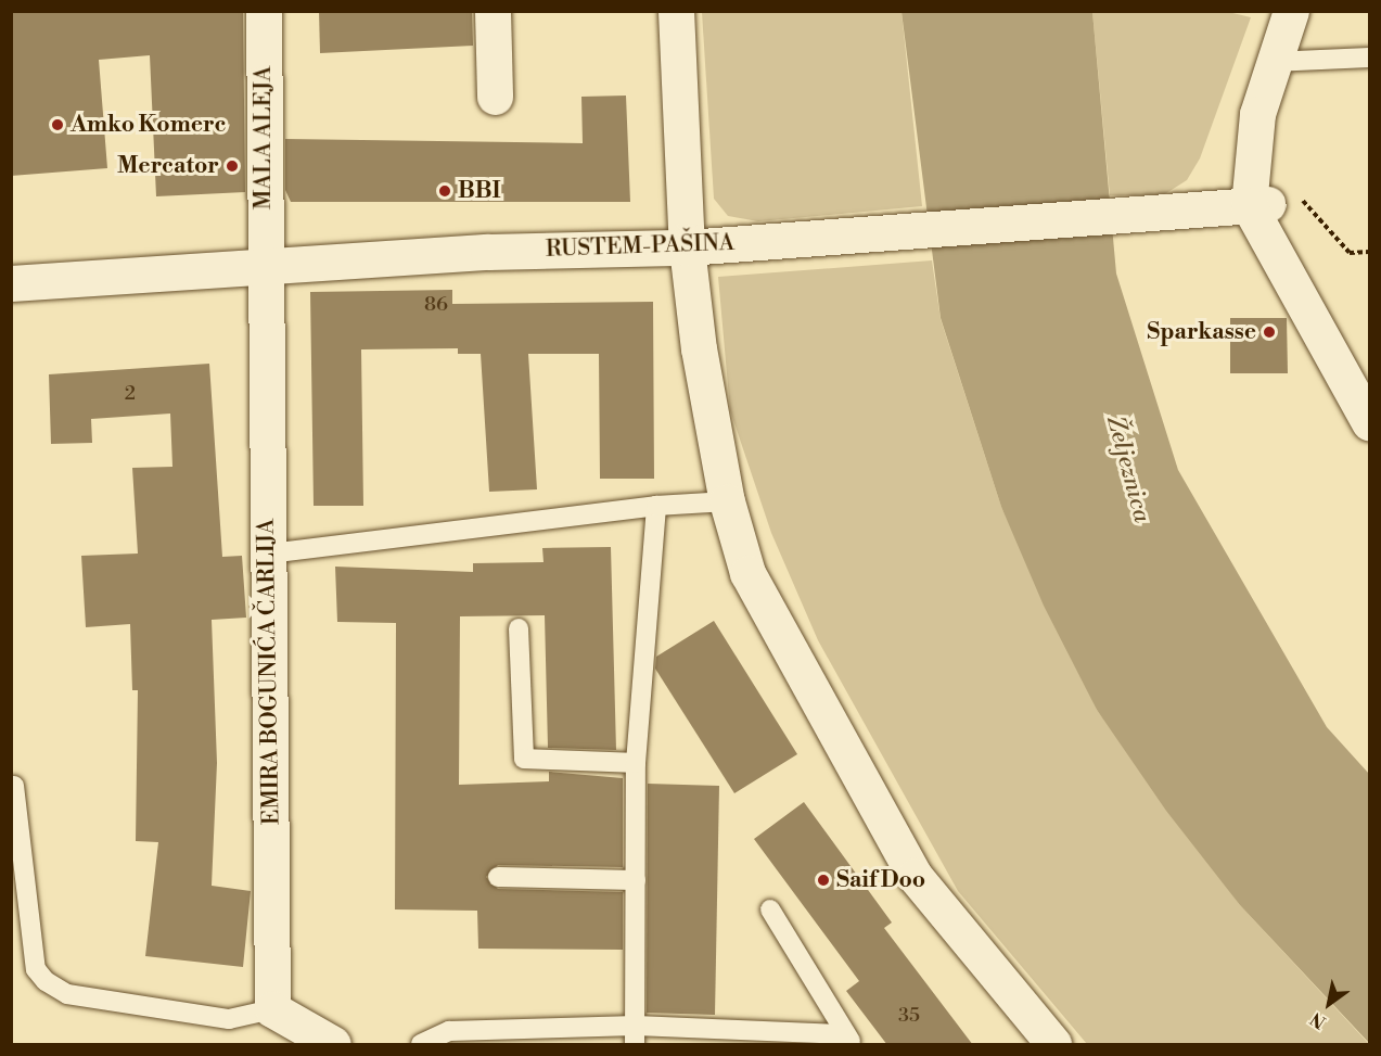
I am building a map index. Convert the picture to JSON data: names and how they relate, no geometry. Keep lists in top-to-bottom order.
{
  "streets": {
    "street": ["MALA ALEJA", "RUSTEM-PAŠINA", "EMIRA BOGUNIĆA ČARLIJA"]
  },
  "crossings": [
    ["MALA ALEJA", "RUSTEM-PAŠINA"],
    ["MALA ALEJA", "EMIRA BOGUNIĆA ČARLIJA"],
    ["RUSTEM-PAŠINA", "EMIRA BOGUNIĆA ČARLIJA"]
  ],
  "water": ["Željeznica"],
  "places": [
    "Amko Komerc",
    "Mercator",
    "BBI",
    "Sparkasse",
    "Saif Doo"
  ],
  "house_numbers": ["86", "2", "35"],
  "north": "bottom left"
}
